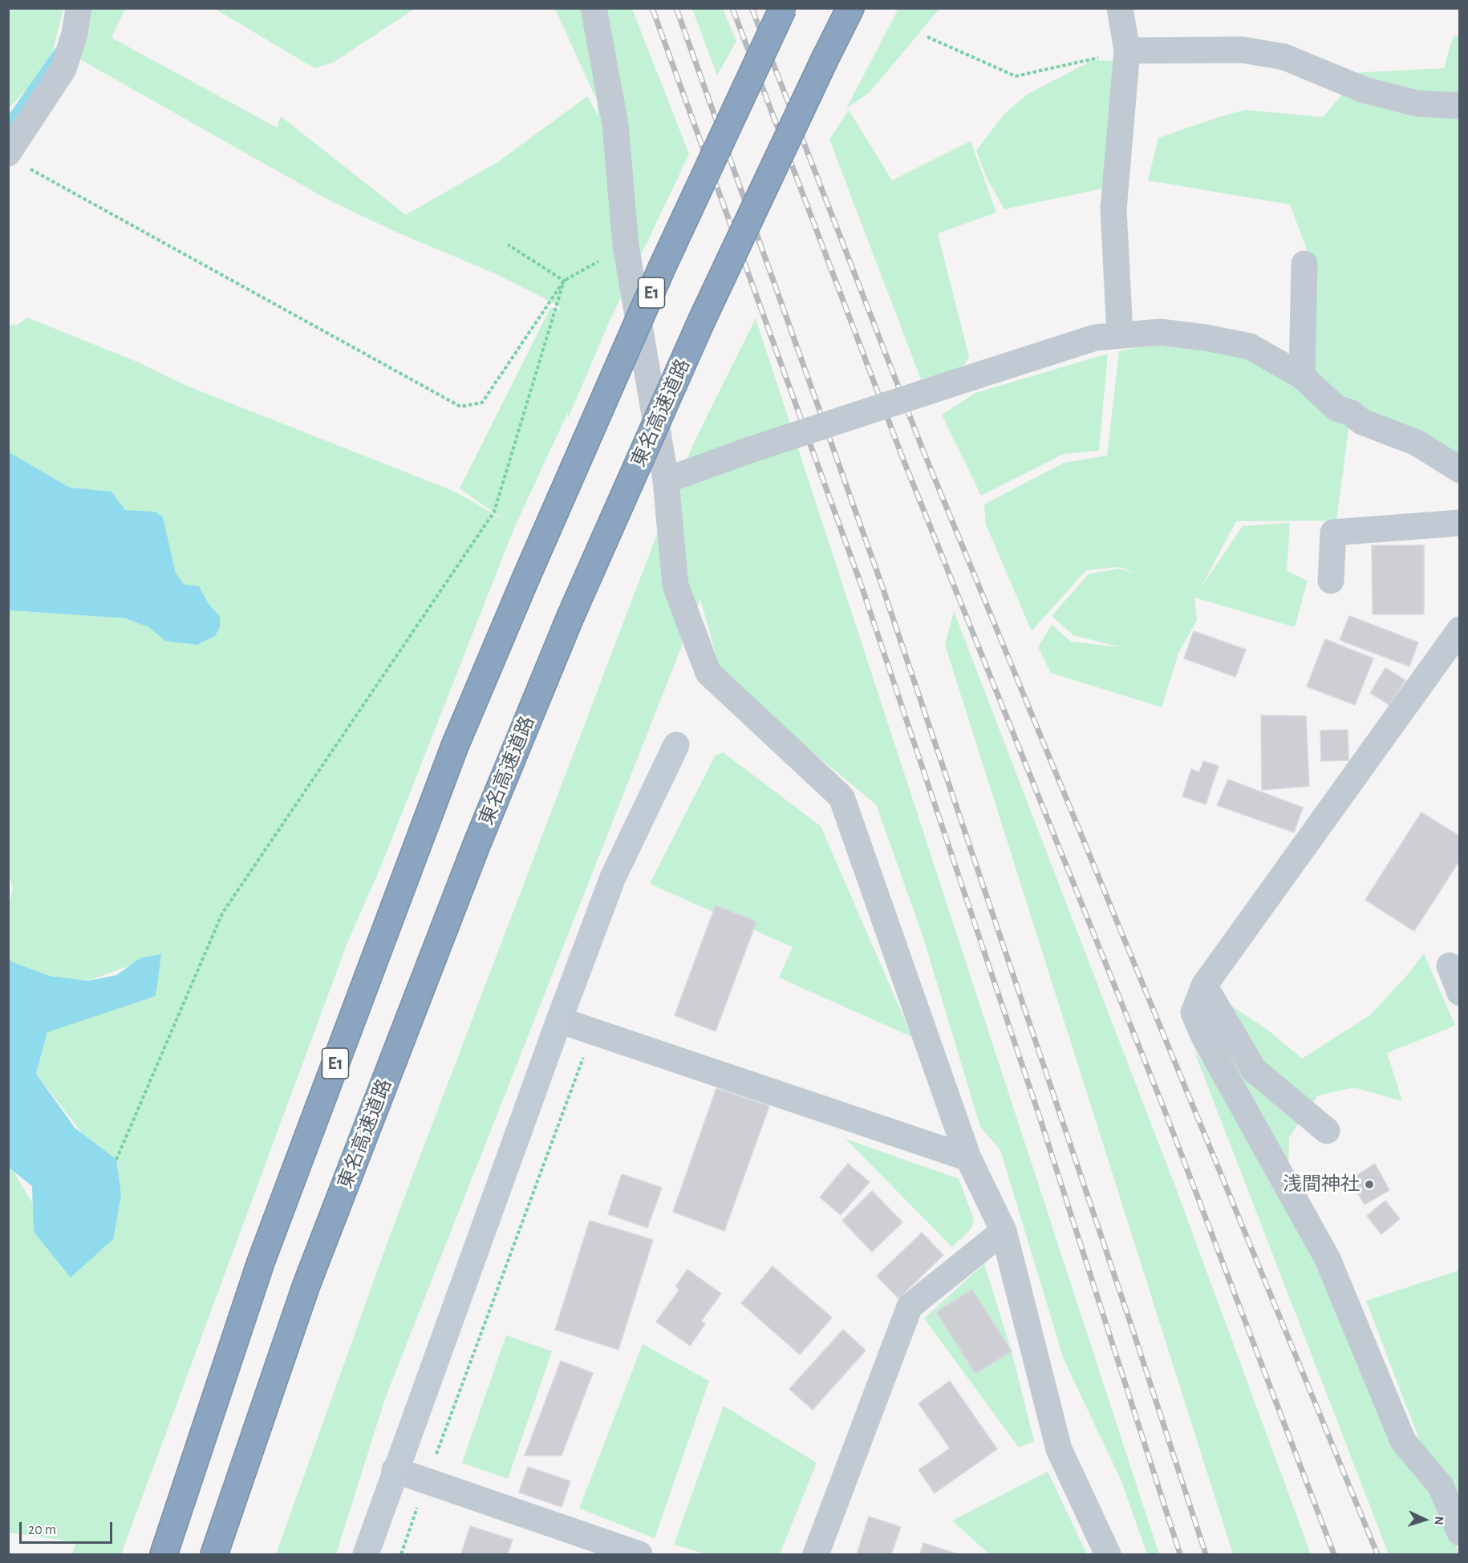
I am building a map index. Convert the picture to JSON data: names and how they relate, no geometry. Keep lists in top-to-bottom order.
{
  "streets": {
    "highway": ["E1", "東名高速道路"]
  },
  "places": ["浅間神社"],
  "scale_bar": "20 m",
  "north": "right"
}
